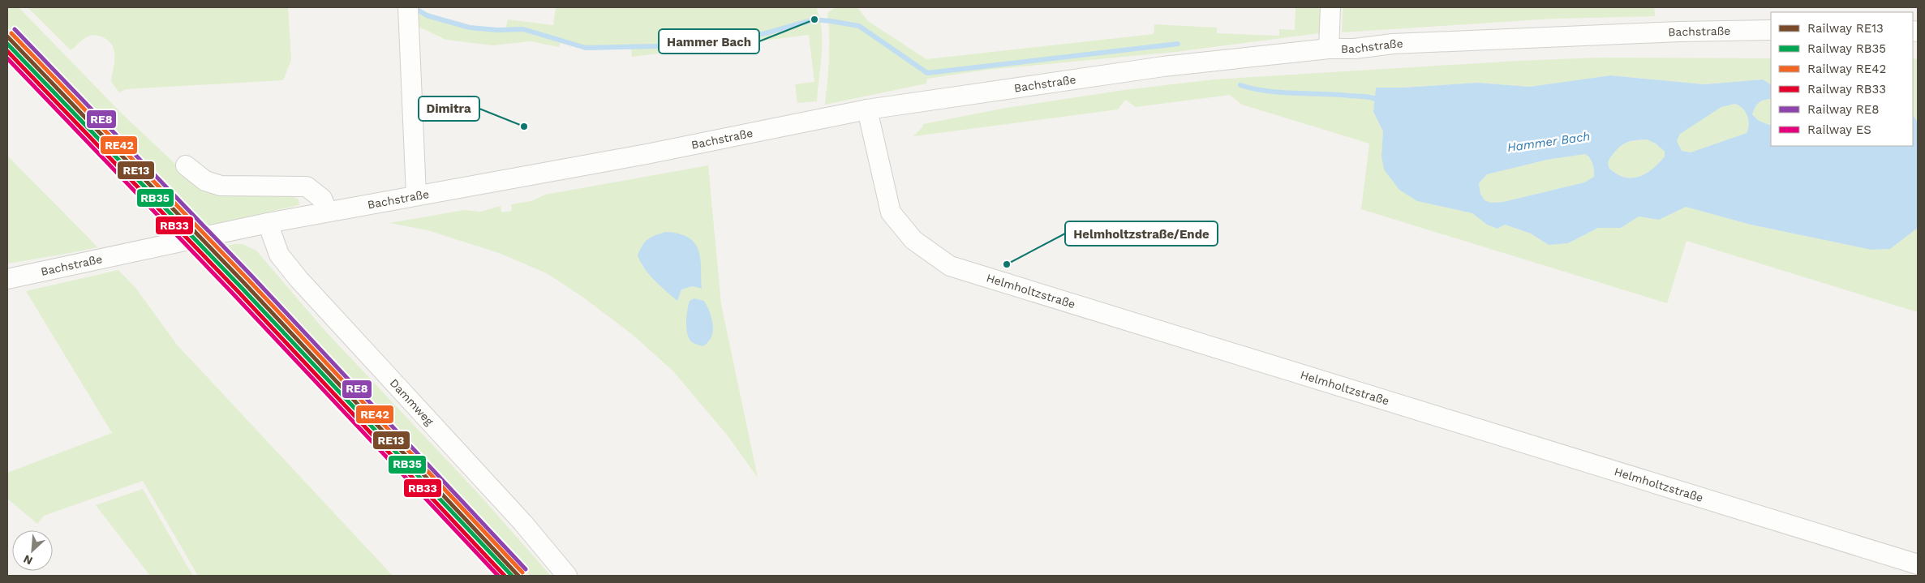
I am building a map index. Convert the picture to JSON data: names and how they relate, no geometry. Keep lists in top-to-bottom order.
{
  "streets": {
    "street": ["Bachstraße", "Helmholtzstraße", "Dammweg"]
  },
  "crossings": [
    ["Bachstraße", "Helmholtzstraße"],
    ["Bachstraße", "Dammweg"]
  ],
  "water": ["Hammer Bach"],
  "places": ["Hammer Bach", "Dimitra", "Helmholtzstraße/Ende"],
  "lines": [
    "rail line RE8",
    "rail line RE42",
    "rail line RE13",
    "rail line RB35",
    "rail line RB33",
    "rail line ES"
  ],
  "legend": [
    "Railway RE13",
    "Railway RB35",
    "Railway RE42",
    "Railway RB33",
    "Railway RE8",
    "Railway ES"
  ],
  "north": "bottom left"
}
